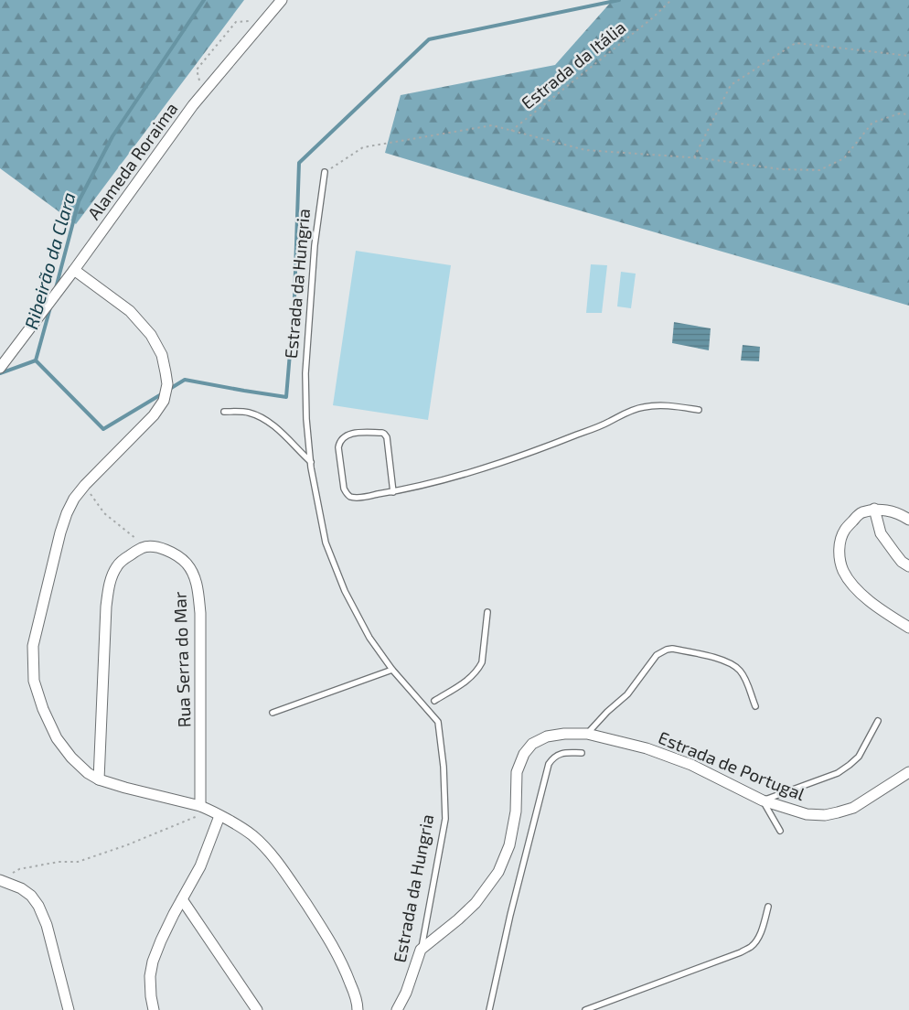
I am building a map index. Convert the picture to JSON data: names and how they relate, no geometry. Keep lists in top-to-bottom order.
{
  "streets": {
    "street": [
      "Alameda Roraima",
      "Estrada da Hungria",
      "Rua Serra do Mar",
      "Estrada de Portugal"
    ],
    "path": ["Estrada da Itália"]
  },
  "crossings": [
    ["Estrada da Hungria", "Estrada de Portugal"]
  ],
  "water": ["Ribeirão da Clara"]
}
